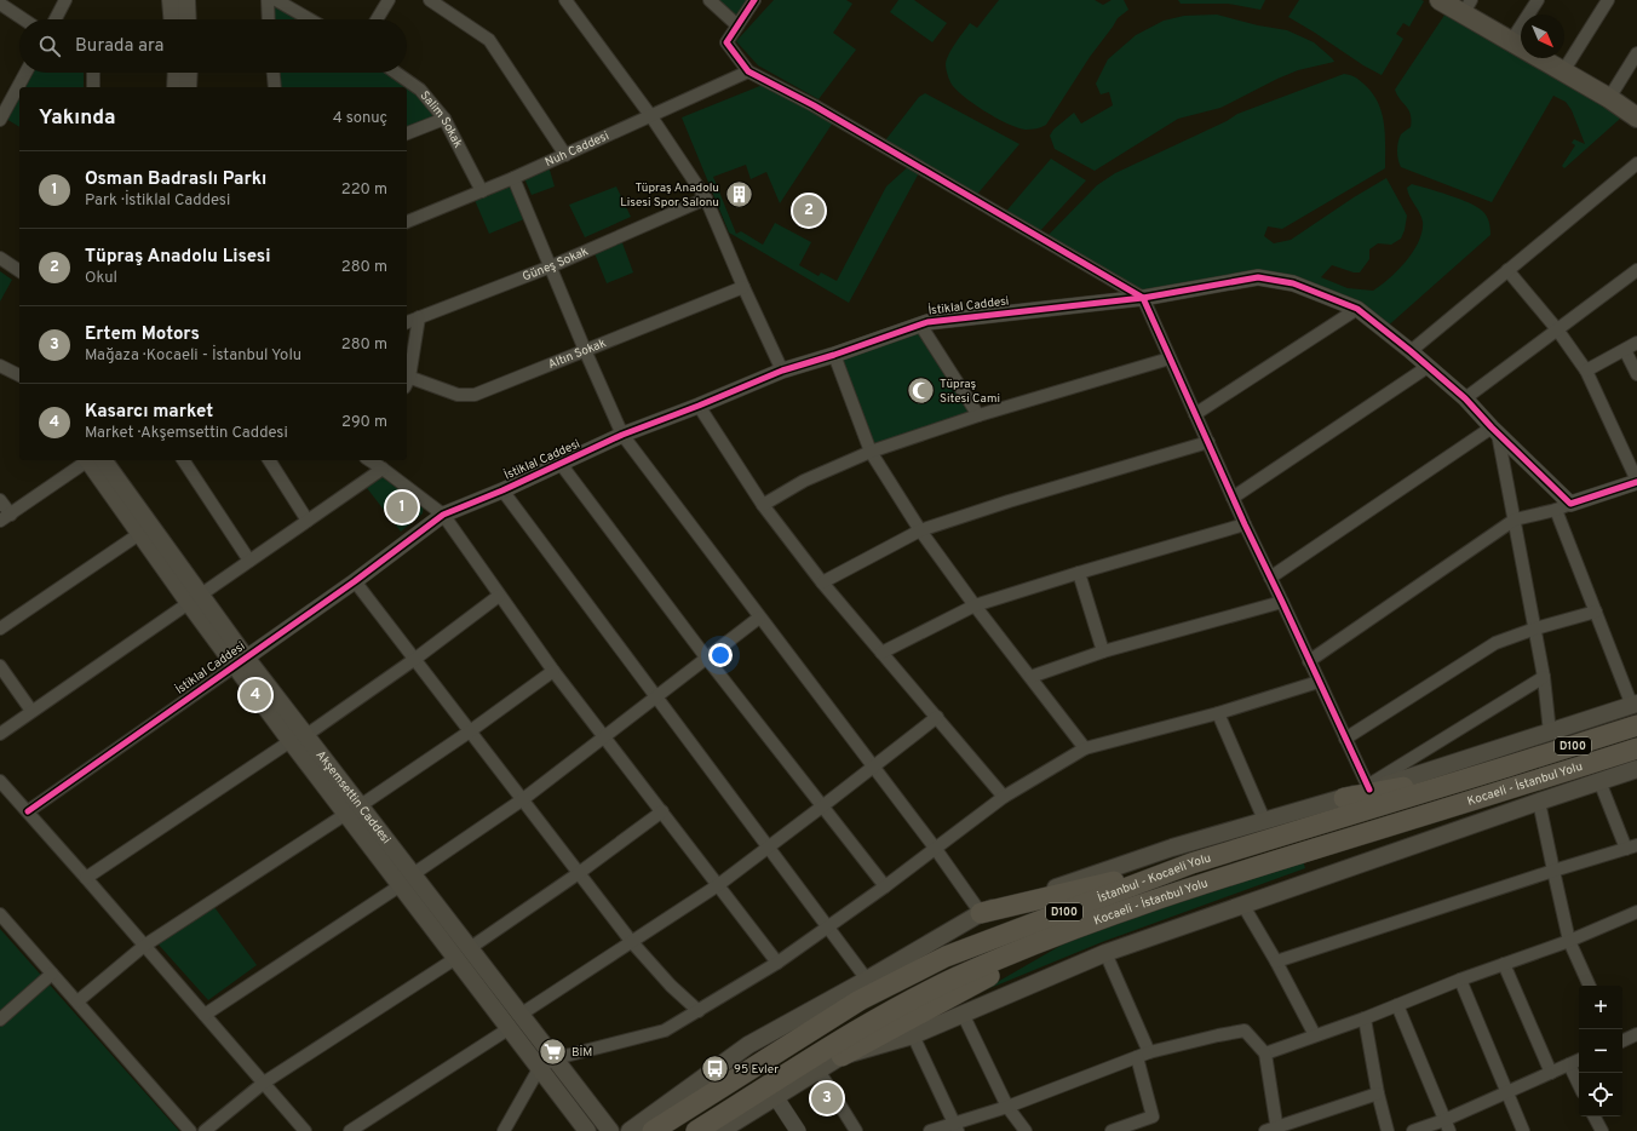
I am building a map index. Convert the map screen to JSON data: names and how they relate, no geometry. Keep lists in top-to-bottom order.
{
  "streets": {
    "highway": ["D100", "Kocaeli - İstanbul Yolu", "İstanbul - Kocaeli Yolu"],
    "main road": ["Akşemsettin Caddesi"],
    "street": [
      "Salim Sokak",
      "Nuh Caddesi",
      "Güneş Sokak",
      "İstiklal Caddesi",
      "Altın Sokak"
    ]
  },
  "crossings": [
    ["Salim Sokak", "Nuh Caddesi"],
    ["İstiklal Caddesi", "Akşemsettin Caddesi"]
  ],
  "places": {
    "building": ["Tüpraş Anadolu Lisesi Spor Salonu"],
    "mosque": ["Tüpraş Sitesi Cami"],
    "supermarket": ["BİM"],
    "bus stop": ["95 Evler"]
  },
  "north": "bottom right",
  "page": {
    "search": "Burada ara",
    "heading": ["Yakında", "4 sonuç"],
    "list": [
      {
        "mark": "1",
        "name": "Osman Badraslı Parkı",
        "note": "Park · İstiklal Caddesi",
        "value": "220 m"
      },
      {
        "mark": "2",
        "name": "Tüpraş Anadolu Lisesi",
        "note": "Okul",
        "value": "280 m"
      },
      {
        "mark": "3",
        "name": "Ertem Motors",
        "note": "Mağaza · Kocaeli - İstanbul Yolu",
        "value": "280 m"
      },
      {
        "mark": "4",
        "name": "Kasarcı market",
        "note": "Market · Akşemsettin Caddesi",
        "value": "290 m"
      }
    ],
    "pins": [
      "2",
      "1",
      "4",
      "3"
    ],
    "map_buttons": ["+", "−"]
  }
}
